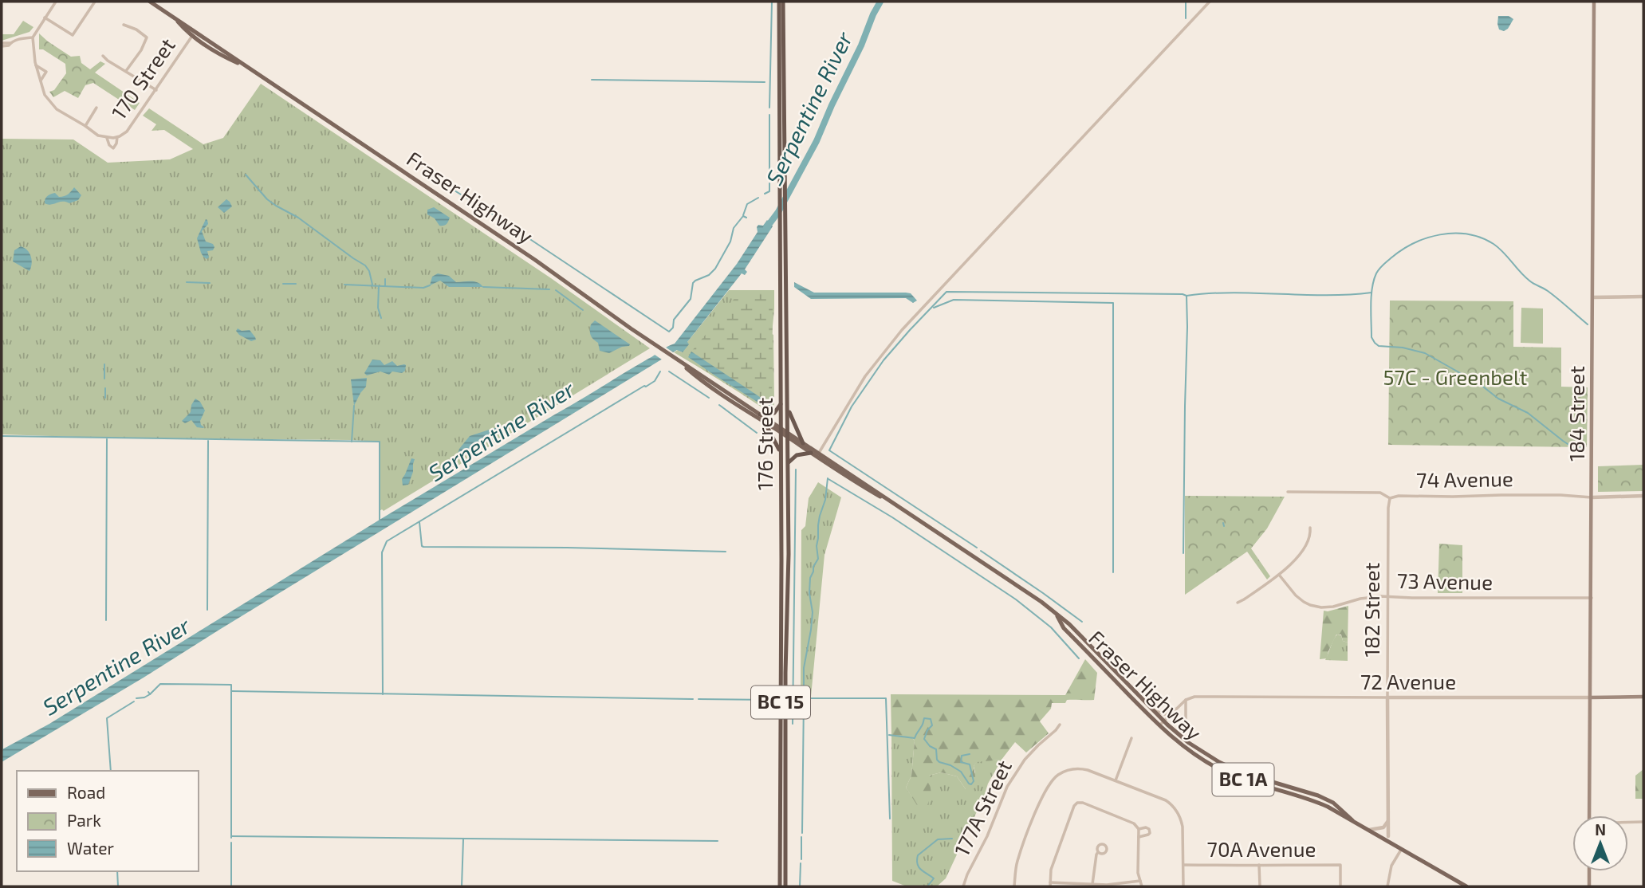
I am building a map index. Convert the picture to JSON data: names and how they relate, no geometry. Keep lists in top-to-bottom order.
{
  "streets": {
    "highway": ["176 Street", "BC 15"],
    "main road": [
      "Fraser Highway",
      "184 Street",
      "72 Avenue",
      "BC 1A"
    ],
    "street": [
      "170 Street",
      "74 Avenue",
      "73 Avenue",
      "182 Street",
      "177A Street",
      "70A Avenue"
    ]
  },
  "crossings": [
    ["170 Street", "Fraser Highway"],
    ["Fraser Highway", "176 Street"],
    ["184 Street", "74 Avenue"],
    ["184 Street", "73 Avenue"],
    ["184 Street", "72 Avenue"],
    ["176 Street", "BC 15"],
    ["74 Avenue", "182 Street"],
    ["73 Avenue", "182 Street"],
    ["182 Street", "72 Avenue"]
  ],
  "water": ["Serpentine River"],
  "parks": ["57C - Greenbelt"],
  "legend": ["Road", "Park", "Water"],
  "north": "top"
}
